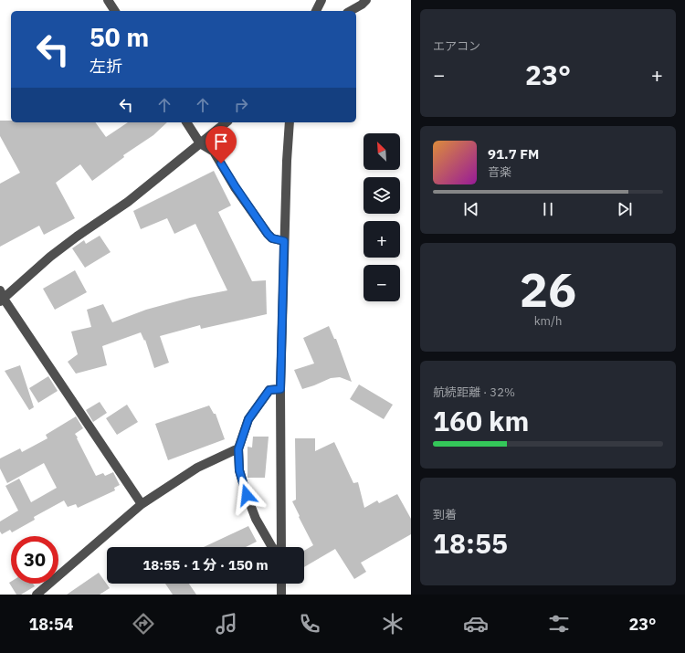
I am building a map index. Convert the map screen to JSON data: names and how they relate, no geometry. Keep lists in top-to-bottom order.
{
  "north": "top left",
  "page": {
    "tile": [
      "エアコン",
      ["26", "km/h"],
      ["航続距離 · 32%", "160 km"],
      ["到着", "18:55"]
    ],
    "turn": ["50 m", "左折"],
    "heat": ["−", "23°", "+"],
    "map_buttons": ["+", "−"],
    "song": ["91.7 FM", "音楽"],
    "limit": "30",
    "trip": "18:55 · 1 分 · 150 m",
    "tabs": ["18:54", "23°"]
  }
}
